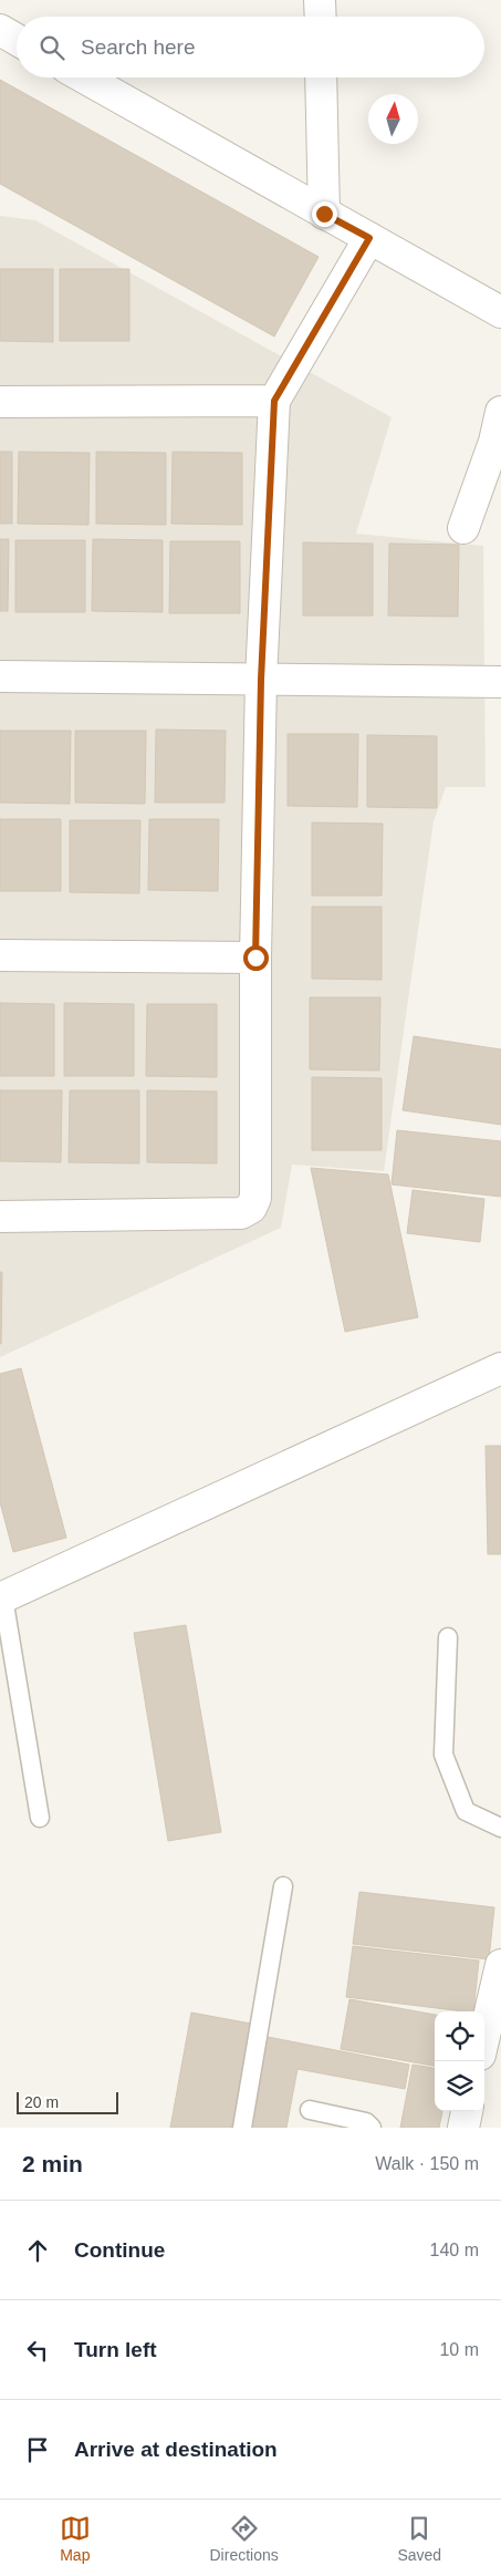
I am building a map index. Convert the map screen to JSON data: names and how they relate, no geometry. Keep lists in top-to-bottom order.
{
  "scale_bar": "20 m",
  "north": "top",
  "page": {
    "search": "Search here",
    "scale": "20 m",
    "heading": ["2 min", "Walk · 150 m"],
    "list": [
      ["Continue", "140 m"],
      ["Turn left", "10 m"],
      "Arrive at destination"
    ],
    "nav": ["Map", "Directions", "Saved"]
  }
}
